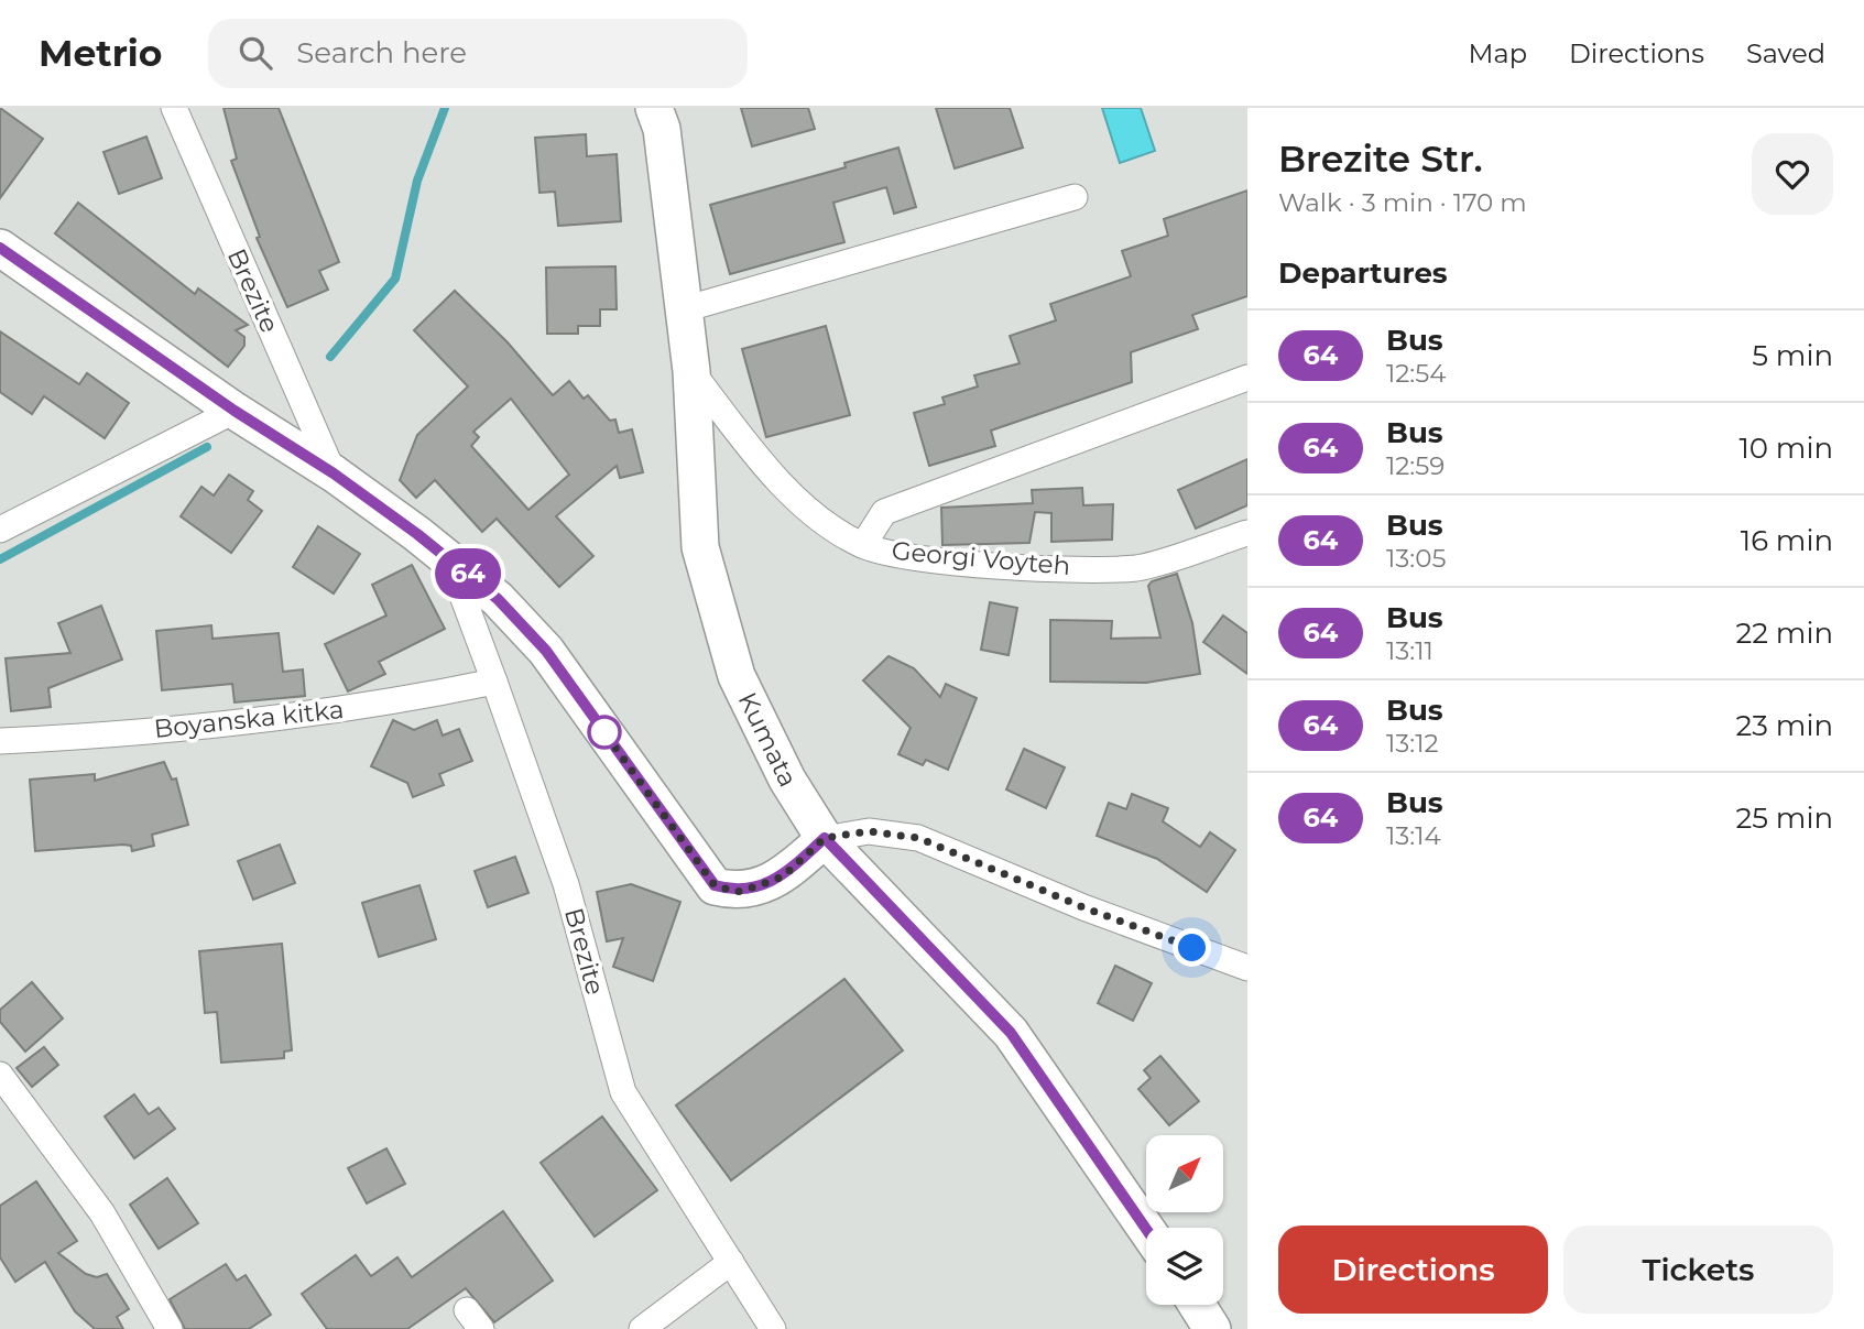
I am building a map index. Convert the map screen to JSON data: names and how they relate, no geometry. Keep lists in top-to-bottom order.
{
  "streets": {
    "main road": ["Kumata"],
    "street": ["Brezite", "Georgi Voyteh", "Boyanska kitka"]
  },
  "crossings": [
    ["Brezite", "Boyanska kitka"],
    ["Georgi Voyteh", "Kumata"]
  ],
  "lines": ["bus line 64"],
  "north": "top right",
  "page": {
    "header": "Metrio",
    "search": "Search here",
    "nav": ["Map", "Directions", "Saved"],
    "on_map": "64",
    "heading": [
      ["Brezite Str.", "Walk · 3 min · 170 m"],
      "Departures"
    ],
    "list": [
      {
        "mark": "64",
        "name": "Bus",
        "note": "12:54",
        "value": "5 min"
      },
      {
        "mark": "64",
        "name": "Bus",
        "note": "12:59",
        "value": "10 min"
      },
      {
        "mark": "64",
        "name": "Bus",
        "note": "13:05",
        "value": "16 min"
      },
      {
        "mark": "64",
        "name": "Bus",
        "note": "13:11",
        "value": "22 min"
      },
      {
        "mark": "64",
        "name": "Bus",
        "note": "13:12",
        "value": "23 min"
      },
      {
        "mark": "64",
        "name": "Bus",
        "note": "13:14",
        "value": "25 min"
      }
    ],
    "buttons": ["Directions", "Tickets"]
  }
}
